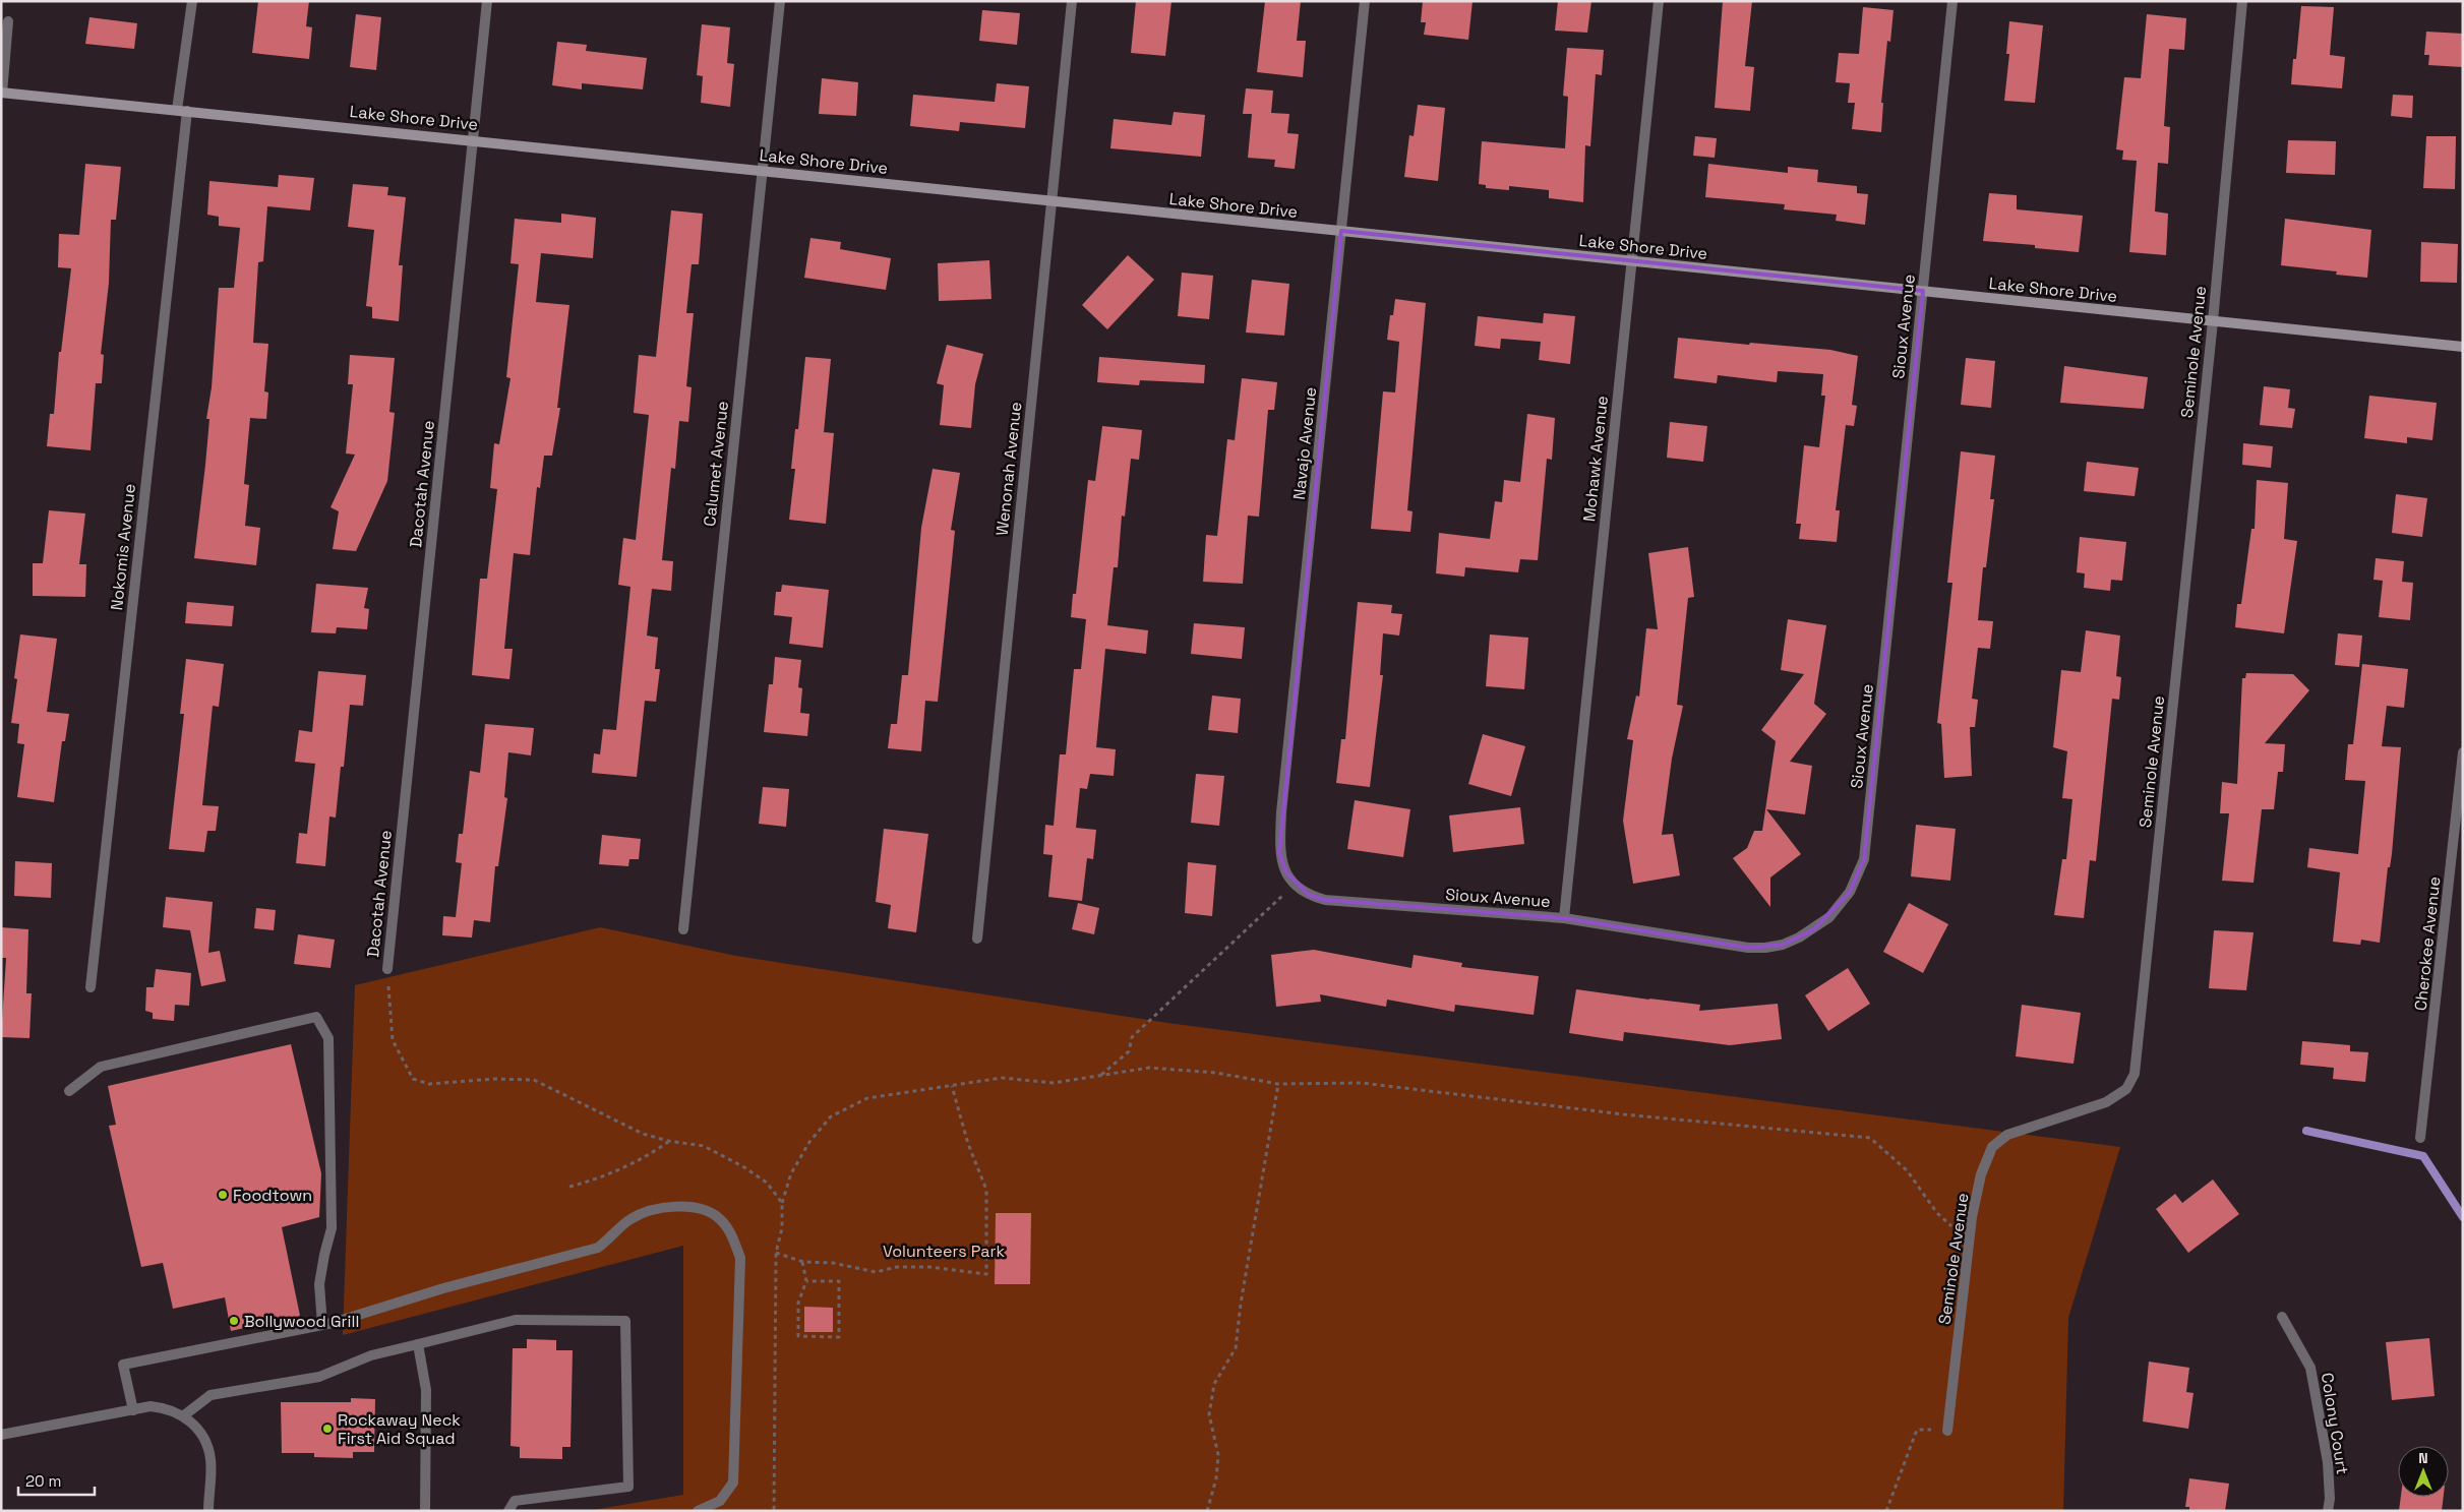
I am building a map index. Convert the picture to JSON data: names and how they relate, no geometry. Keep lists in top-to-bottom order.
{
  "streets": {
    "street": [
      "Lake Shore Drive",
      "Sioux Avenue",
      "Seminole Avenue",
      "Navajo Avenue",
      "Mohawk Avenue",
      "Calumet Avenue",
      "Wenonah Avenue",
      "Dacotah Avenue",
      "Nokomis Avenue",
      "Cherokee Avenue",
      "Colony Court"
    ]
  },
  "crossings": [
    ["Lake Shore Drive", "Sioux Avenue"],
    ["Lake Shore Drive", "Seminole Avenue"],
    ["Lake Shore Drive", "Navajo Avenue"],
    ["Lake Shore Drive", "Mohawk Avenue"],
    ["Lake Shore Drive", "Calumet Avenue"],
    ["Lake Shore Drive", "Wenonah Avenue"],
    ["Lake Shore Drive", "Dacotah Avenue"],
    ["Lake Shore Drive", "Nokomis Avenue"],
    ["Sioux Avenue", "Navajo Avenue"],
    ["Sioux Avenue", "Mohawk Avenue"]
  ],
  "parks": ["Volunteers Park"],
  "places": ["Foodtown", "Bollywood Grill", "Rockaway Neck First Aid Squad"],
  "scale_bar": "20 m",
  "north": "top"
}
